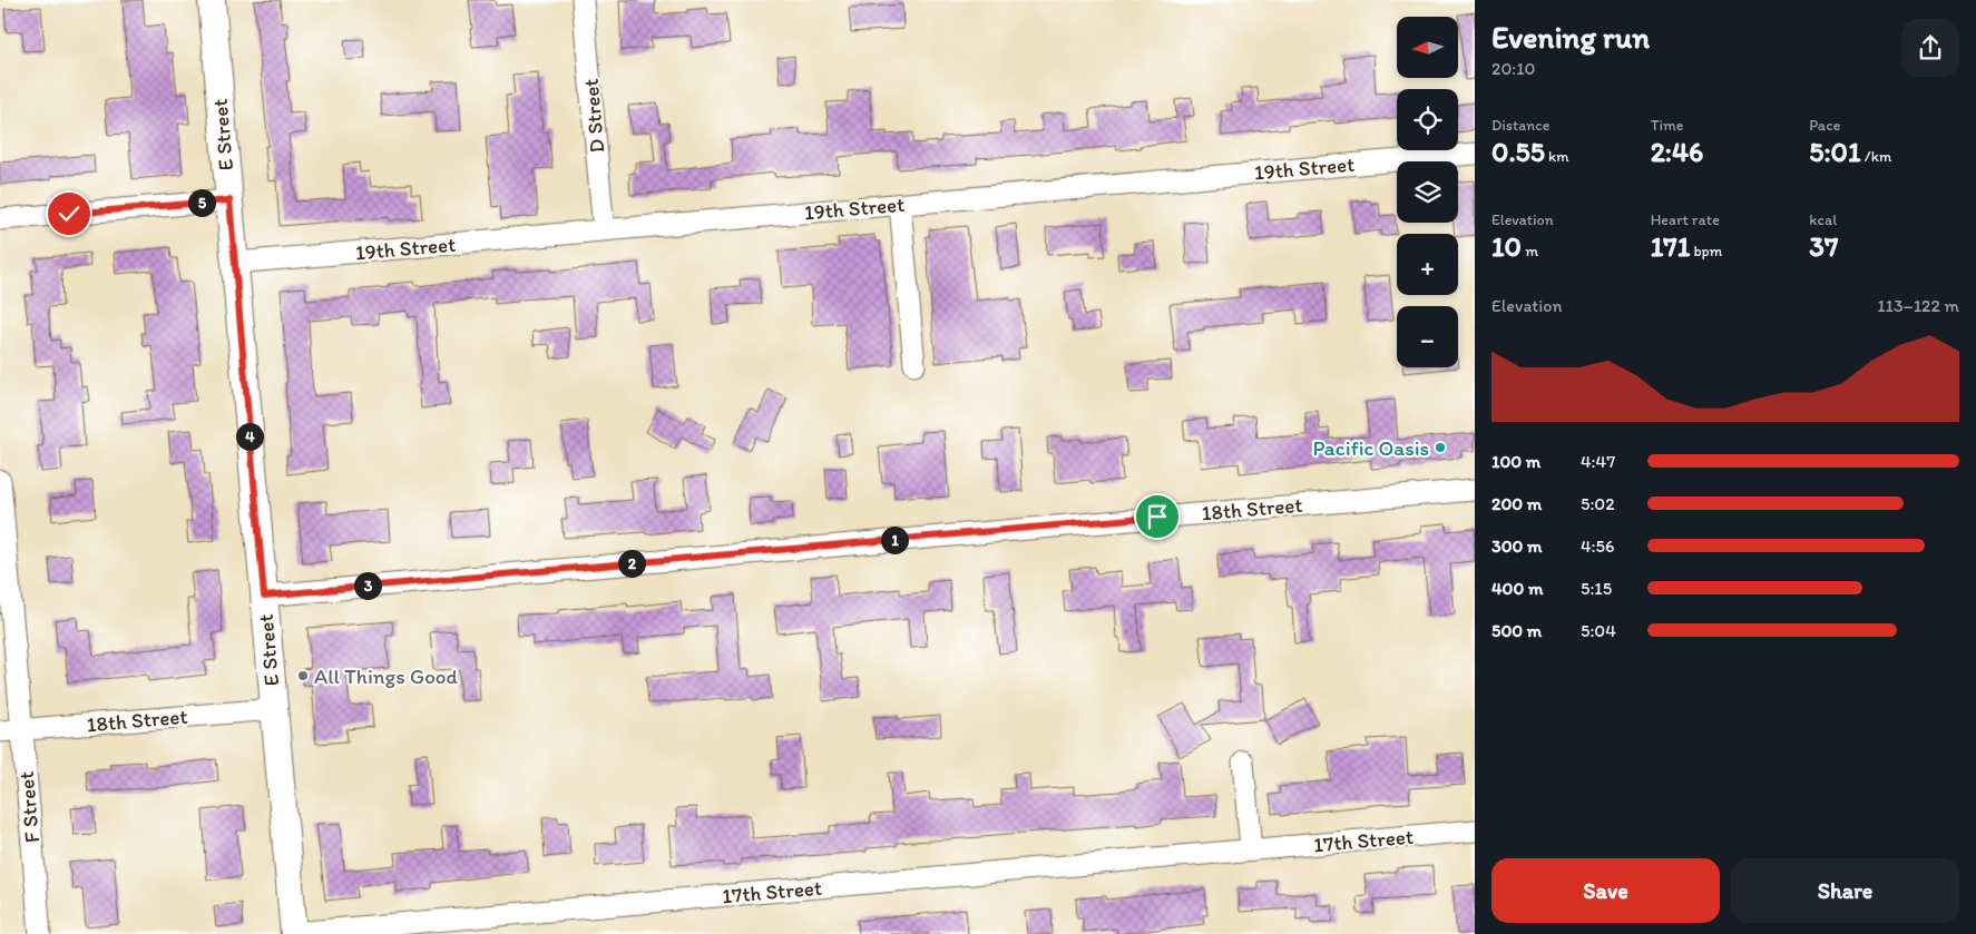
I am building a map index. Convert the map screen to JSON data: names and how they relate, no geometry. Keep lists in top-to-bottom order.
{
  "streets": {
    "street": [
      "D Street",
      "E Street",
      "19th Street",
      "18th Street",
      "F Street",
      "17th Street"
    ]
  },
  "crossings": [
    ["D Street", "19th Street"],
    ["E Street", "19th Street"],
    ["E Street", "18th Street"],
    ["E Street", "17th Street"],
    ["18th Street", "F Street"]
  ],
  "places": ["Pacific Oasis", "All Things Good"],
  "north": "left",
  "page": {
    "heading": ["Evening run", "20:10"],
    "map_buttons": ["+", "−"],
    "stats": [
      ["Distance", "0.55 km"],
      ["Time", "2:46"],
      ["Pace", "5:01 /km"],
      ["Elevation", "10 m"],
      ["Heart rate", "171 bpm"],
      ["kcal", "37"]
    ],
    "pins": [
      "5",
      "4",
      "1",
      "2",
      "3"
    ],
    "chart": ["Elevation", "113–122 m"],
    "list": [
      {
        "name": "100 m",
        "note": "4:47"
      },
      {
        "name": "200 m",
        "note": "5:02"
      },
      {
        "name": "300 m",
        "note": "4:56"
      },
      {
        "name": "400 m",
        "note": "5:15"
      },
      {
        "name": "500 m",
        "note": "5:04"
      }
    ],
    "buttons": ["Save", "Share"]
  }
}
